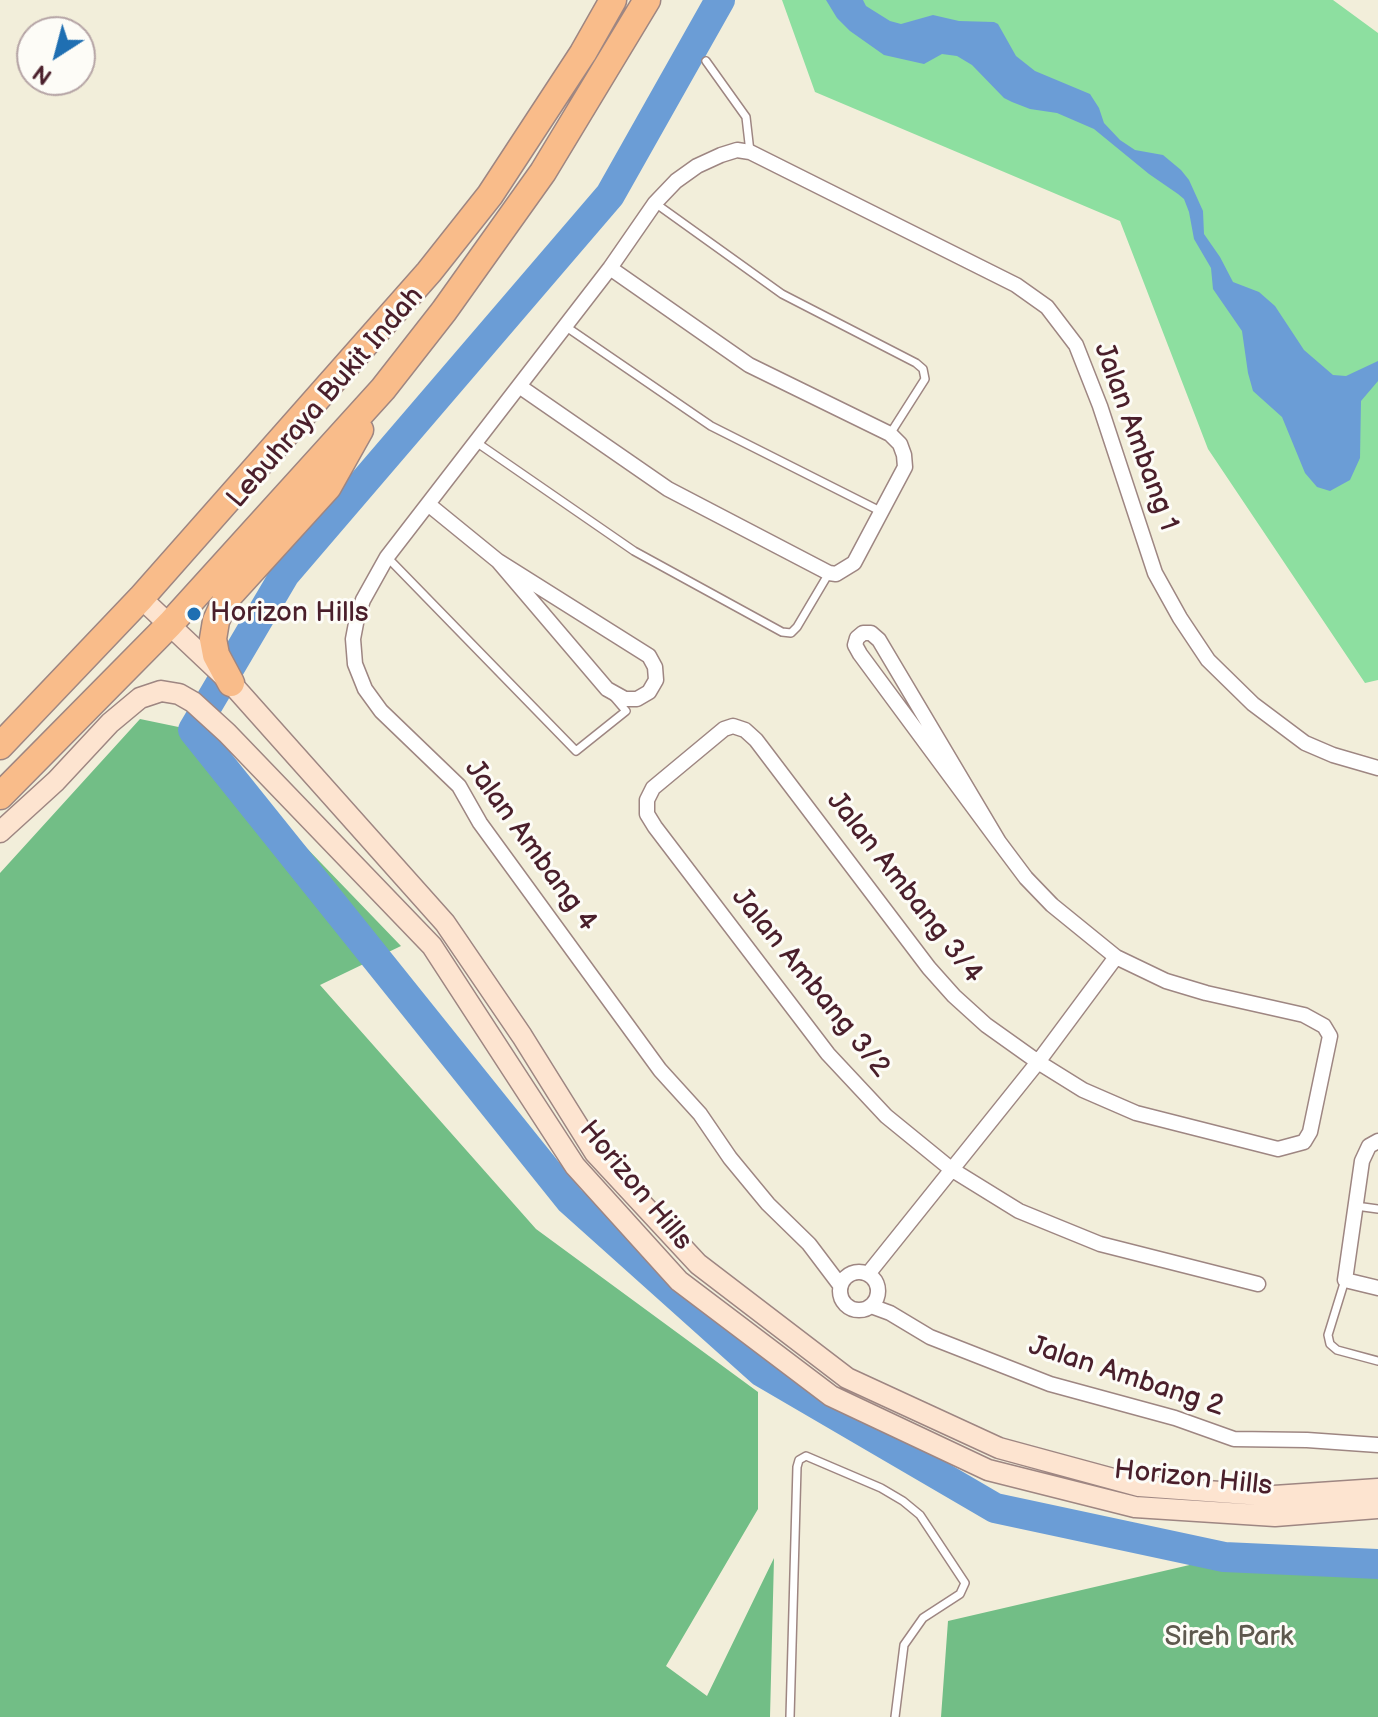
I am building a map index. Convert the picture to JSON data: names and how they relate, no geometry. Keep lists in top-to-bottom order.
{
  "streets": {
    "highway": ["Lebuhraya Bukit Indah"],
    "street": [
      "Jalan Ambang 1",
      "Jalan Ambang 4",
      "Jalan Ambang 3/4",
      "Jalan Ambang 3/2",
      "Horizon Hills",
      "Jalan Ambang 2"
    ]
  },
  "crossings": [
    ["Lebuhraya Bukit Indah", "Horizon Hills"],
    ["Jalan Ambang 1", "Jalan Ambang 4"],
    ["Jalan Ambang 4", "Jalan Ambang 2"],
    ["Jalan Ambang 3/4", "Jalan Ambang 3/2"]
  ],
  "parks": ["Sireh Park"],
  "places": ["Horizon Hills"],
  "north": "bottom left"
}
